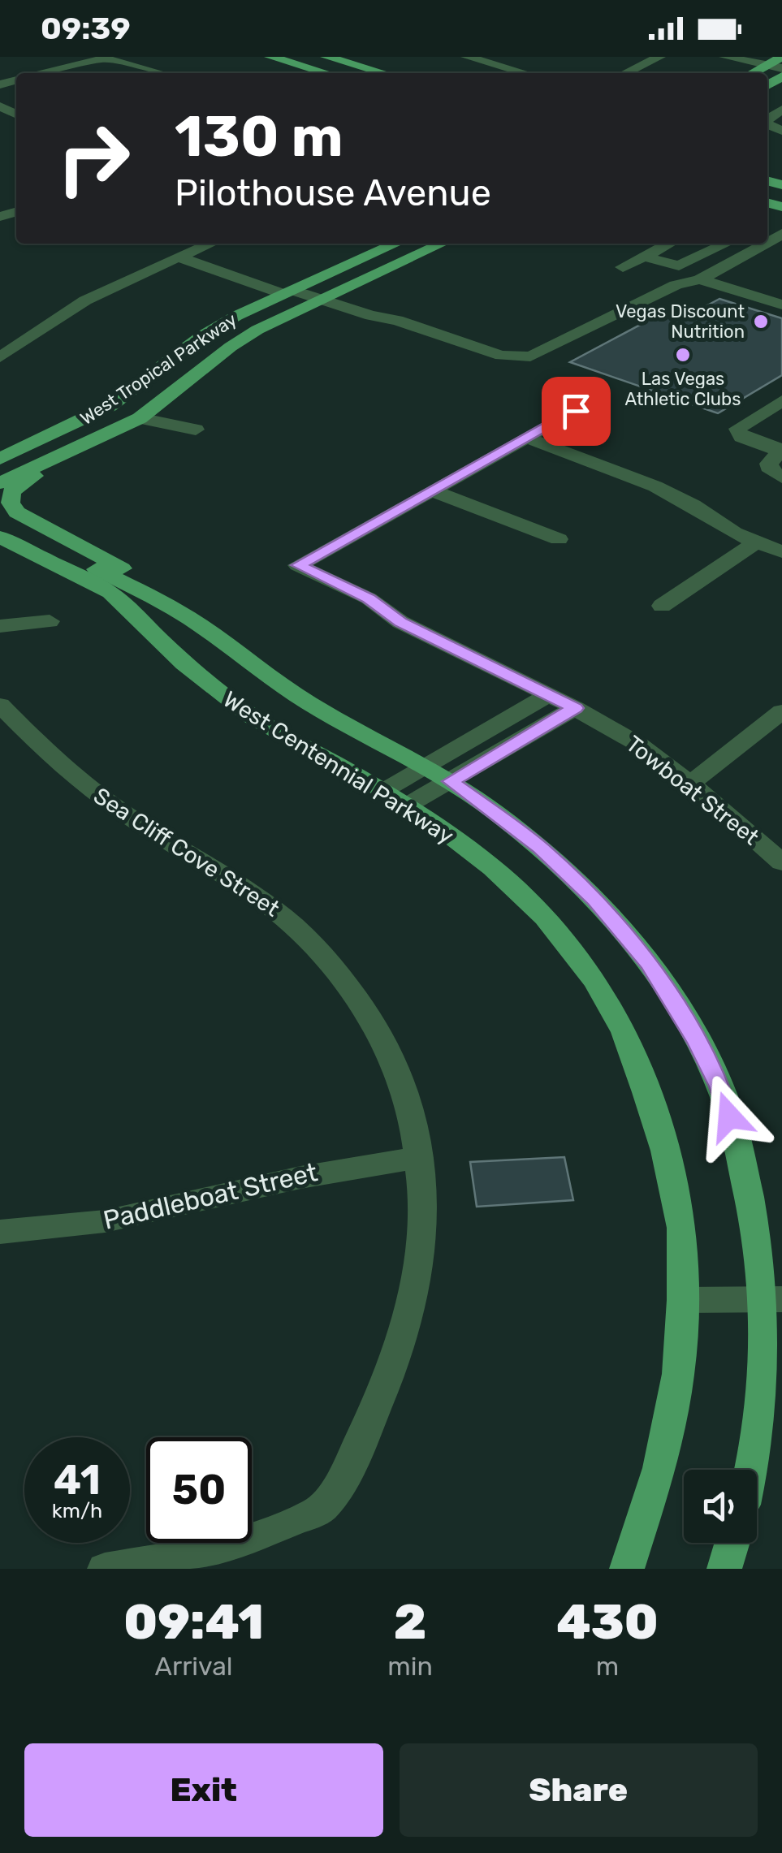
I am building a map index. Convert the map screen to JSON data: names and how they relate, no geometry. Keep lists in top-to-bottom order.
{
  "streets": {
    "main road": ["West Tropical Parkway", "West Centennial Parkway"],
    "street": ["Towboat Street", "Sea Cliff Cove Street", "Paddleboat Street"]
  },
  "crossings": [
    ["Sea Cliff Cove Street", "Paddleboat Street"]
  ],
  "places": ["Vegas Discount Nutrition", "Las Vegas Athletic Clubs"],
  "page": {
    "status": "09:39",
    "turn": ["130 m", "Pilothouse Avenue"],
    "speed": "41 km/h",
    "limit": "50",
    "eta": [
      "09:41",
      "Arrival",
      "2",
      "min",
      "430",
      "m"
    ],
    "buttons": ["Exit", "Share"]
  }
}
